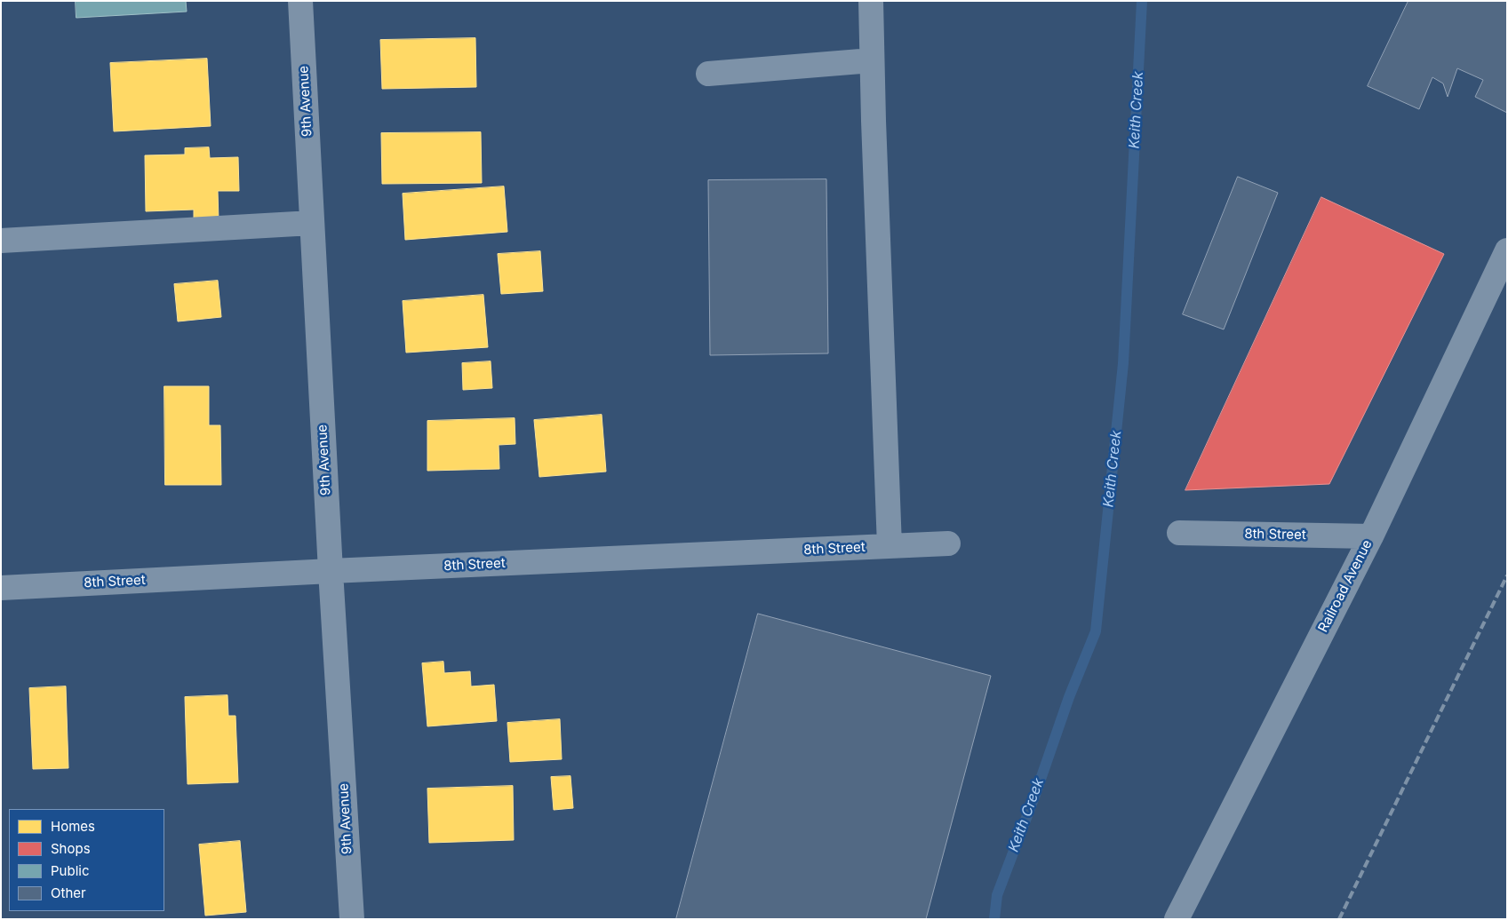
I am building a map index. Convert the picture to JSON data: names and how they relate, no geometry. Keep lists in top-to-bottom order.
{
  "streets": {
    "street": ["9th Avenue", "8th Street", "Railroad Avenue"]
  },
  "crossings": [
    ["9th Avenue", "8th Street"],
    ["8th Street", "Railroad Avenue"]
  ],
  "water": ["Keith Creek"],
  "legend": [
    "Homes",
    "Shops",
    "Public",
    "Other"
  ]
}
